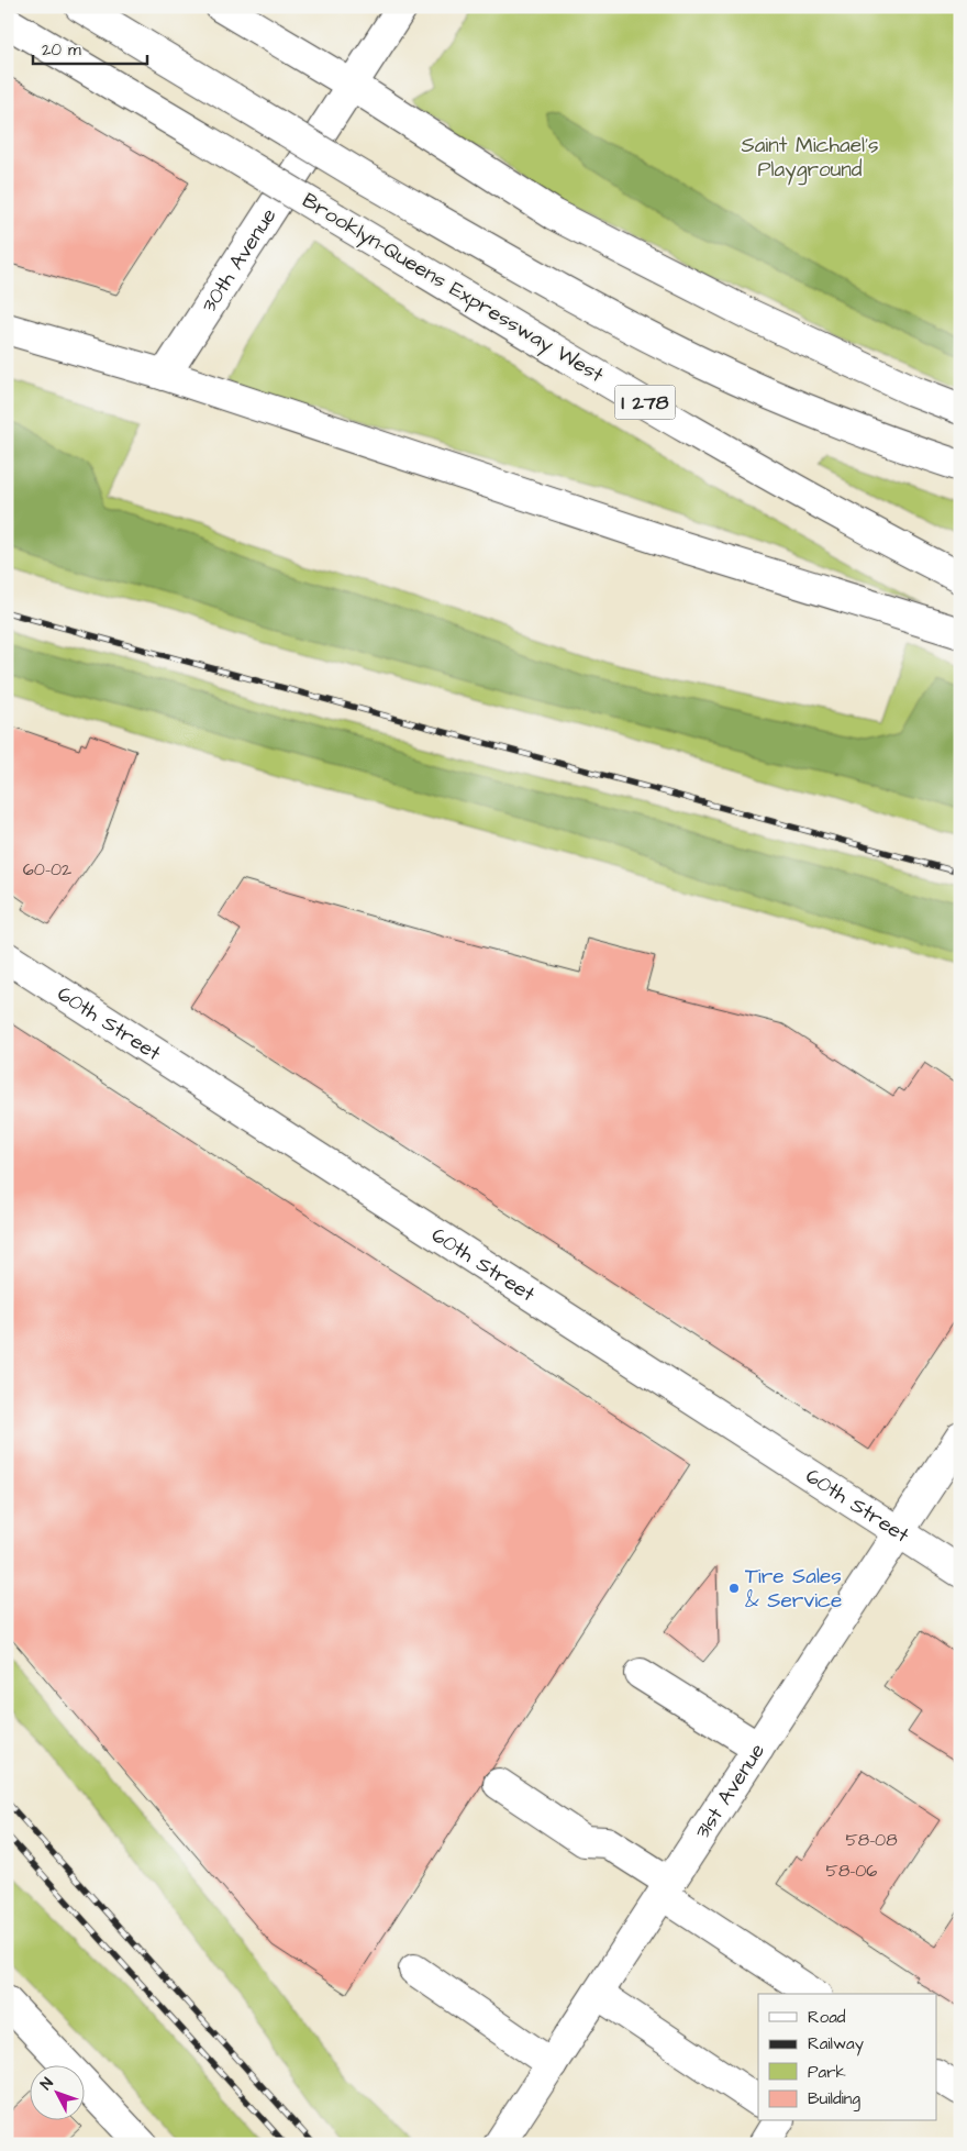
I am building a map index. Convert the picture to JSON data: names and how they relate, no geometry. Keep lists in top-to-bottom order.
{
  "streets": {
    "main road": [
      "30th Avenue",
      "Brooklyn-Queens Expressway West",
      "I 278",
      "60th Street",
      "31st Avenue"
    ]
  },
  "crossings": [
    ["60th Street", "31st Avenue"]
  ],
  "parks": ["Saint Michael's Playground"],
  "places": ["Tire Sales & Service"],
  "house_numbers": ["60-02", "58-08", "58-06"],
  "legend": [
    "Road",
    "Railway",
    "Park",
    "Building"
  ],
  "scale_bar": "20 m",
  "north": "top left"
}
